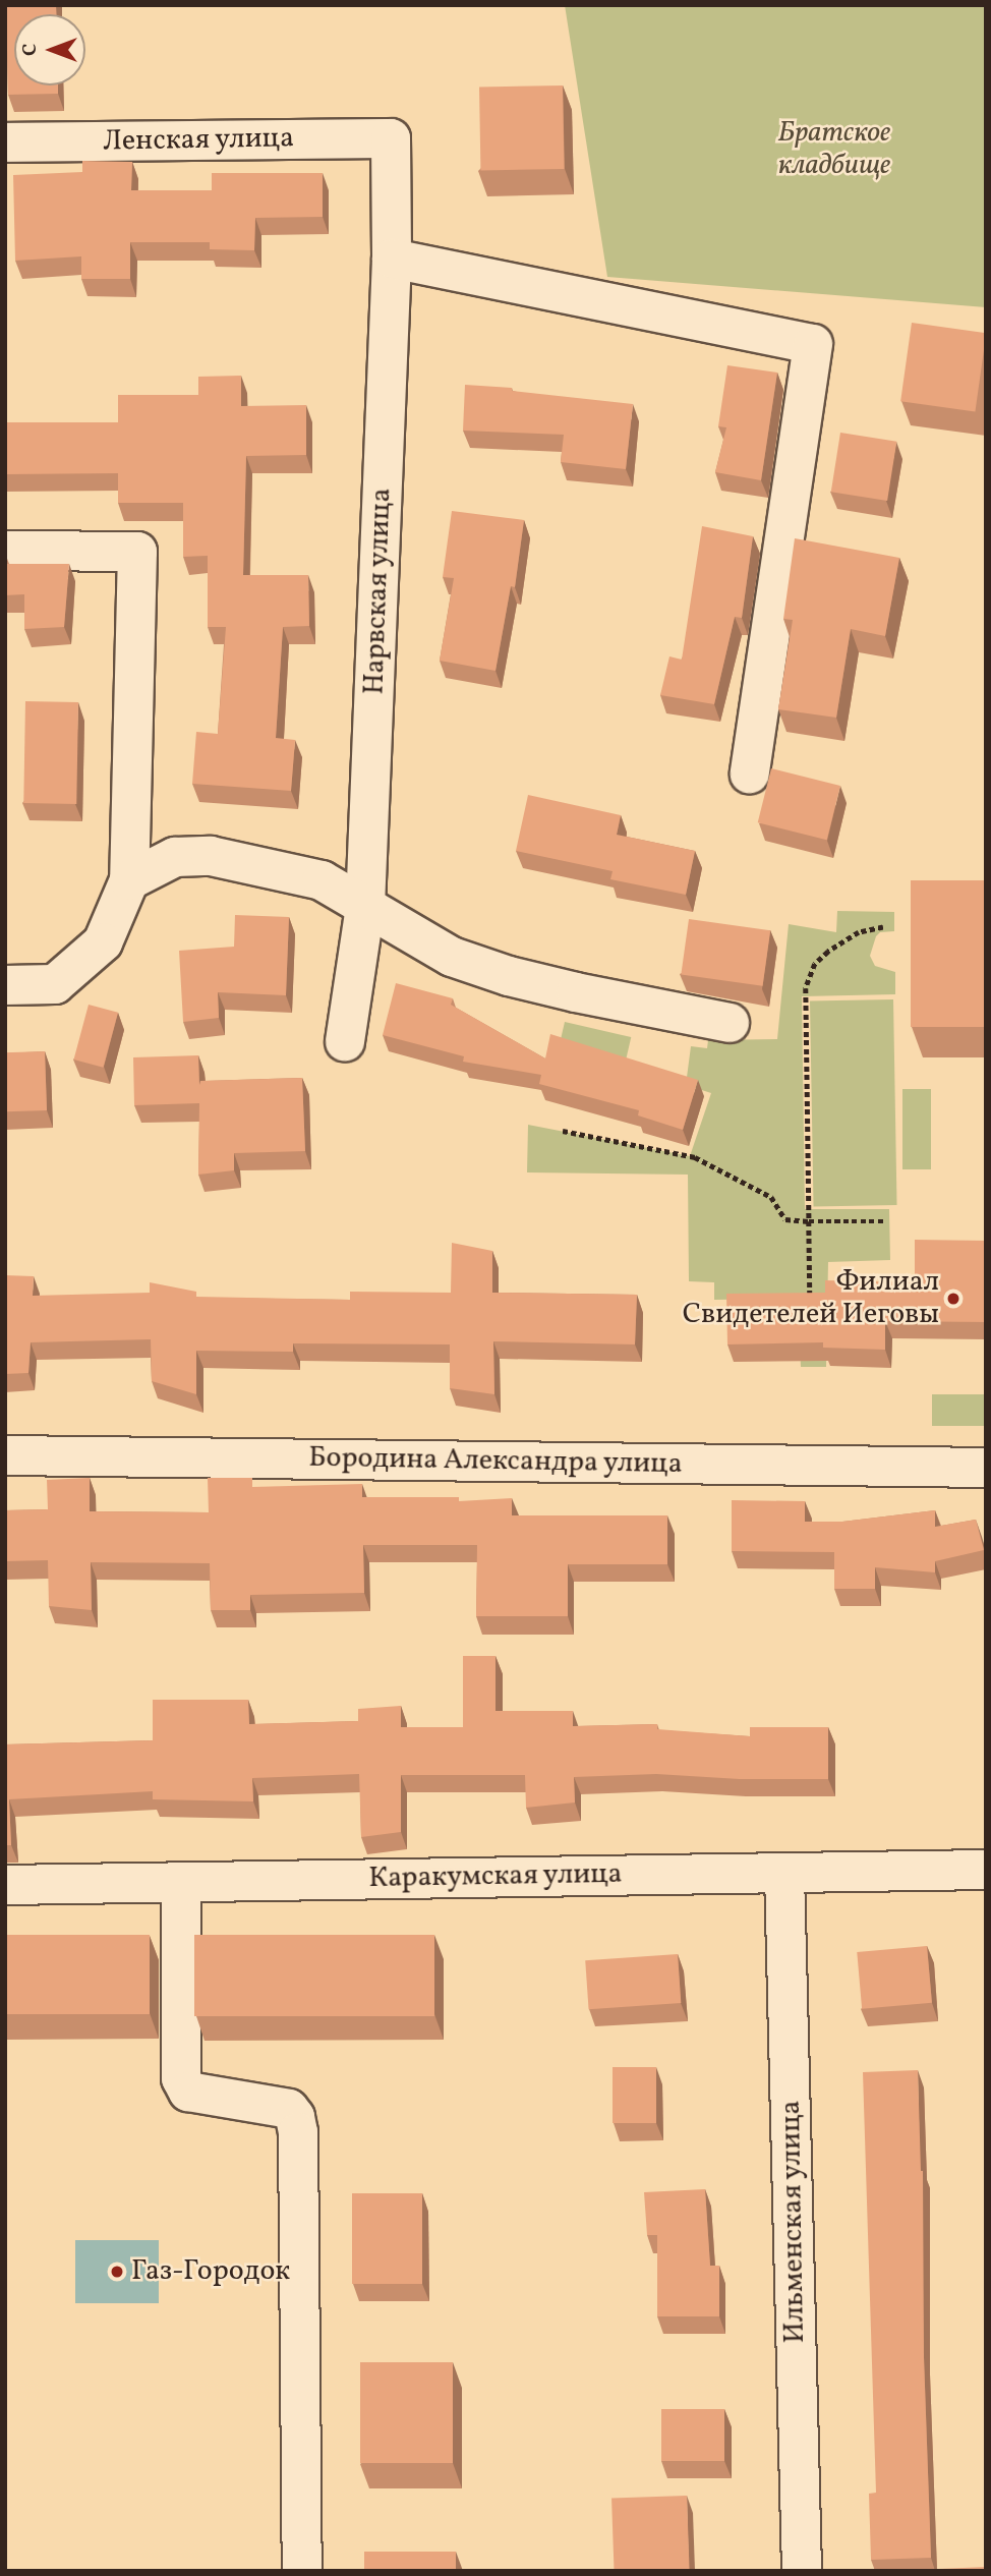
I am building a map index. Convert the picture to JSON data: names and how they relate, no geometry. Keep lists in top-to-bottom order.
{
  "streets": {
    "street": [
      "Ленская улица",
      "Нарвская улица",
      "Бородина Александра улица",
      "Каракумская улица",
      "Ильменская улица"
    ]
  },
  "crossings": [
    ["Ленская улица", "Нарвская улица"],
    ["Каракумская улица", "Ильменская улица"]
  ],
  "parks": ["Братское кладбище"],
  "places": ["Филиал Свидетелей Иеговы", "Газ-Городок"],
  "north": "left"
}
